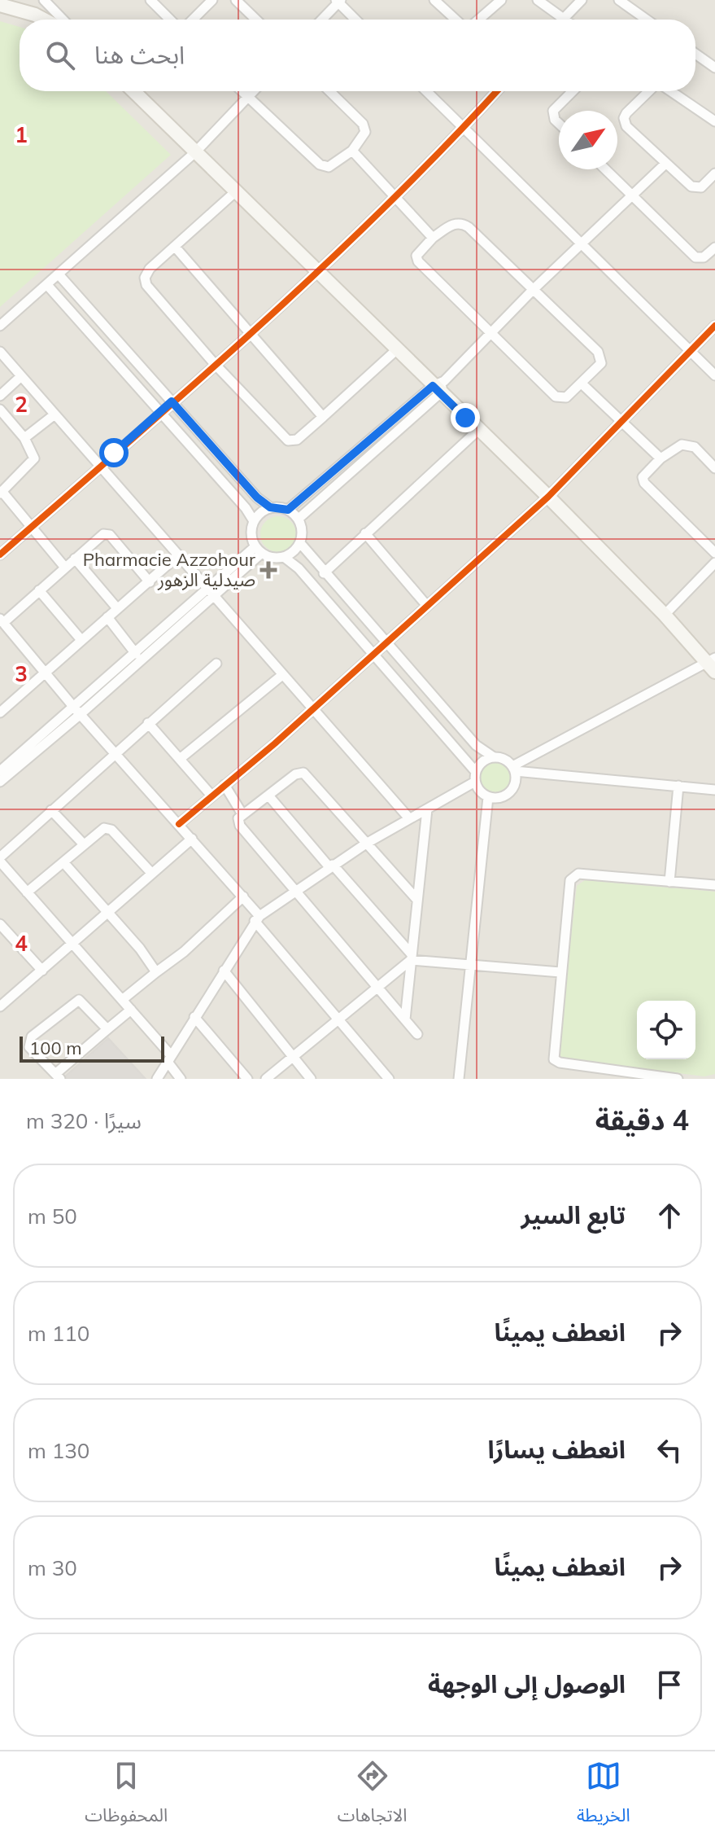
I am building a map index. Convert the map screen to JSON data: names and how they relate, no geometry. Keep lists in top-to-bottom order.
{
  "places": {
    "health": ["Pharmacie Azzohour صيدلية الزهور"]
  },
  "scale_bar": "100 m",
  "north": "top right",
  "page": {
    "search": "ابحث هنا",
    "scale": "100 m",
    "heading": ["4 دقيقة", "سيرًا · 320 m"],
    "list": [
      ["تابع السير", "50 m"],
      ["انعطف يمينًا", "110 m"],
      ["انعطف يسارًا", "130 m"],
      ["انعطف يمينًا", "30 m"],
      "الوصول إلى الوجهة"
    ],
    "nav": ["الخريطة", "الاتجاهات", "المحفوظات"]
  },
  "grid": {
    "rows": [
      "1",
      "2",
      "3",
      "4"
    ]
  }
}
